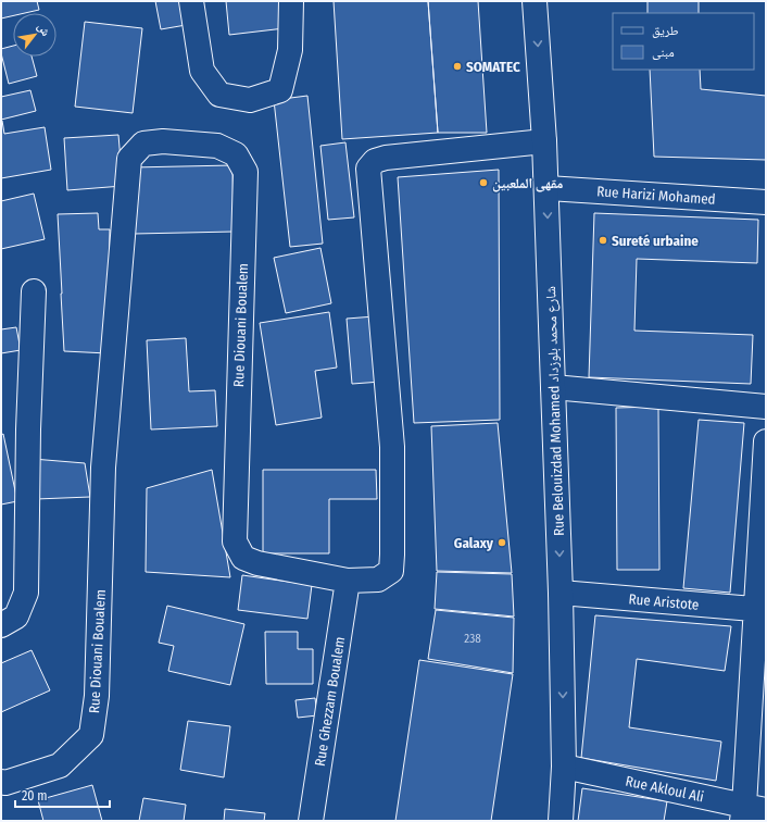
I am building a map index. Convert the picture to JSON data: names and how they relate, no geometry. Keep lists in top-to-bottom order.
{
  "streets": {
    "street": [
      "Rue Harizi Mohamed",
      "Rue Diouani Boualem",
      "Rue Belouizdad Mohamed شارع محمد بلوزداد",
      "Rue Aristote",
      "Rue Ghezzam Boualem",
      "Rue Akloul Ali"
    ]
  },
  "crossings": [
    ["Rue Harizi Mohamed", "Rue Belouizdad Mohamed شارع محمد بلوزداد"],
    ["Rue Diouani Boualem", "Rue Belouizdad Mohamed شارع محمد بلوزداد"],
    ["Rue Diouani Boualem", "Rue Ghezzam Boualem"],
    ["Rue Belouizdad Mohamed شارع محمد بلوزداد", "Rue Aristote"],
    ["Rue Belouizdad Mohamed شارع محمد بلوزداد", "Rue Akloul Ali"]
  ],
  "places": [
    "SOMATEC",
    "مقهى الملعبين",
    "Sureté urbaine",
    "Galaxy"
  ],
  "house_numbers": ["238"],
  "legend": ["طريق", "مبنى"],
  "scale_bar": "20 m",
  "north": "top right"
}
